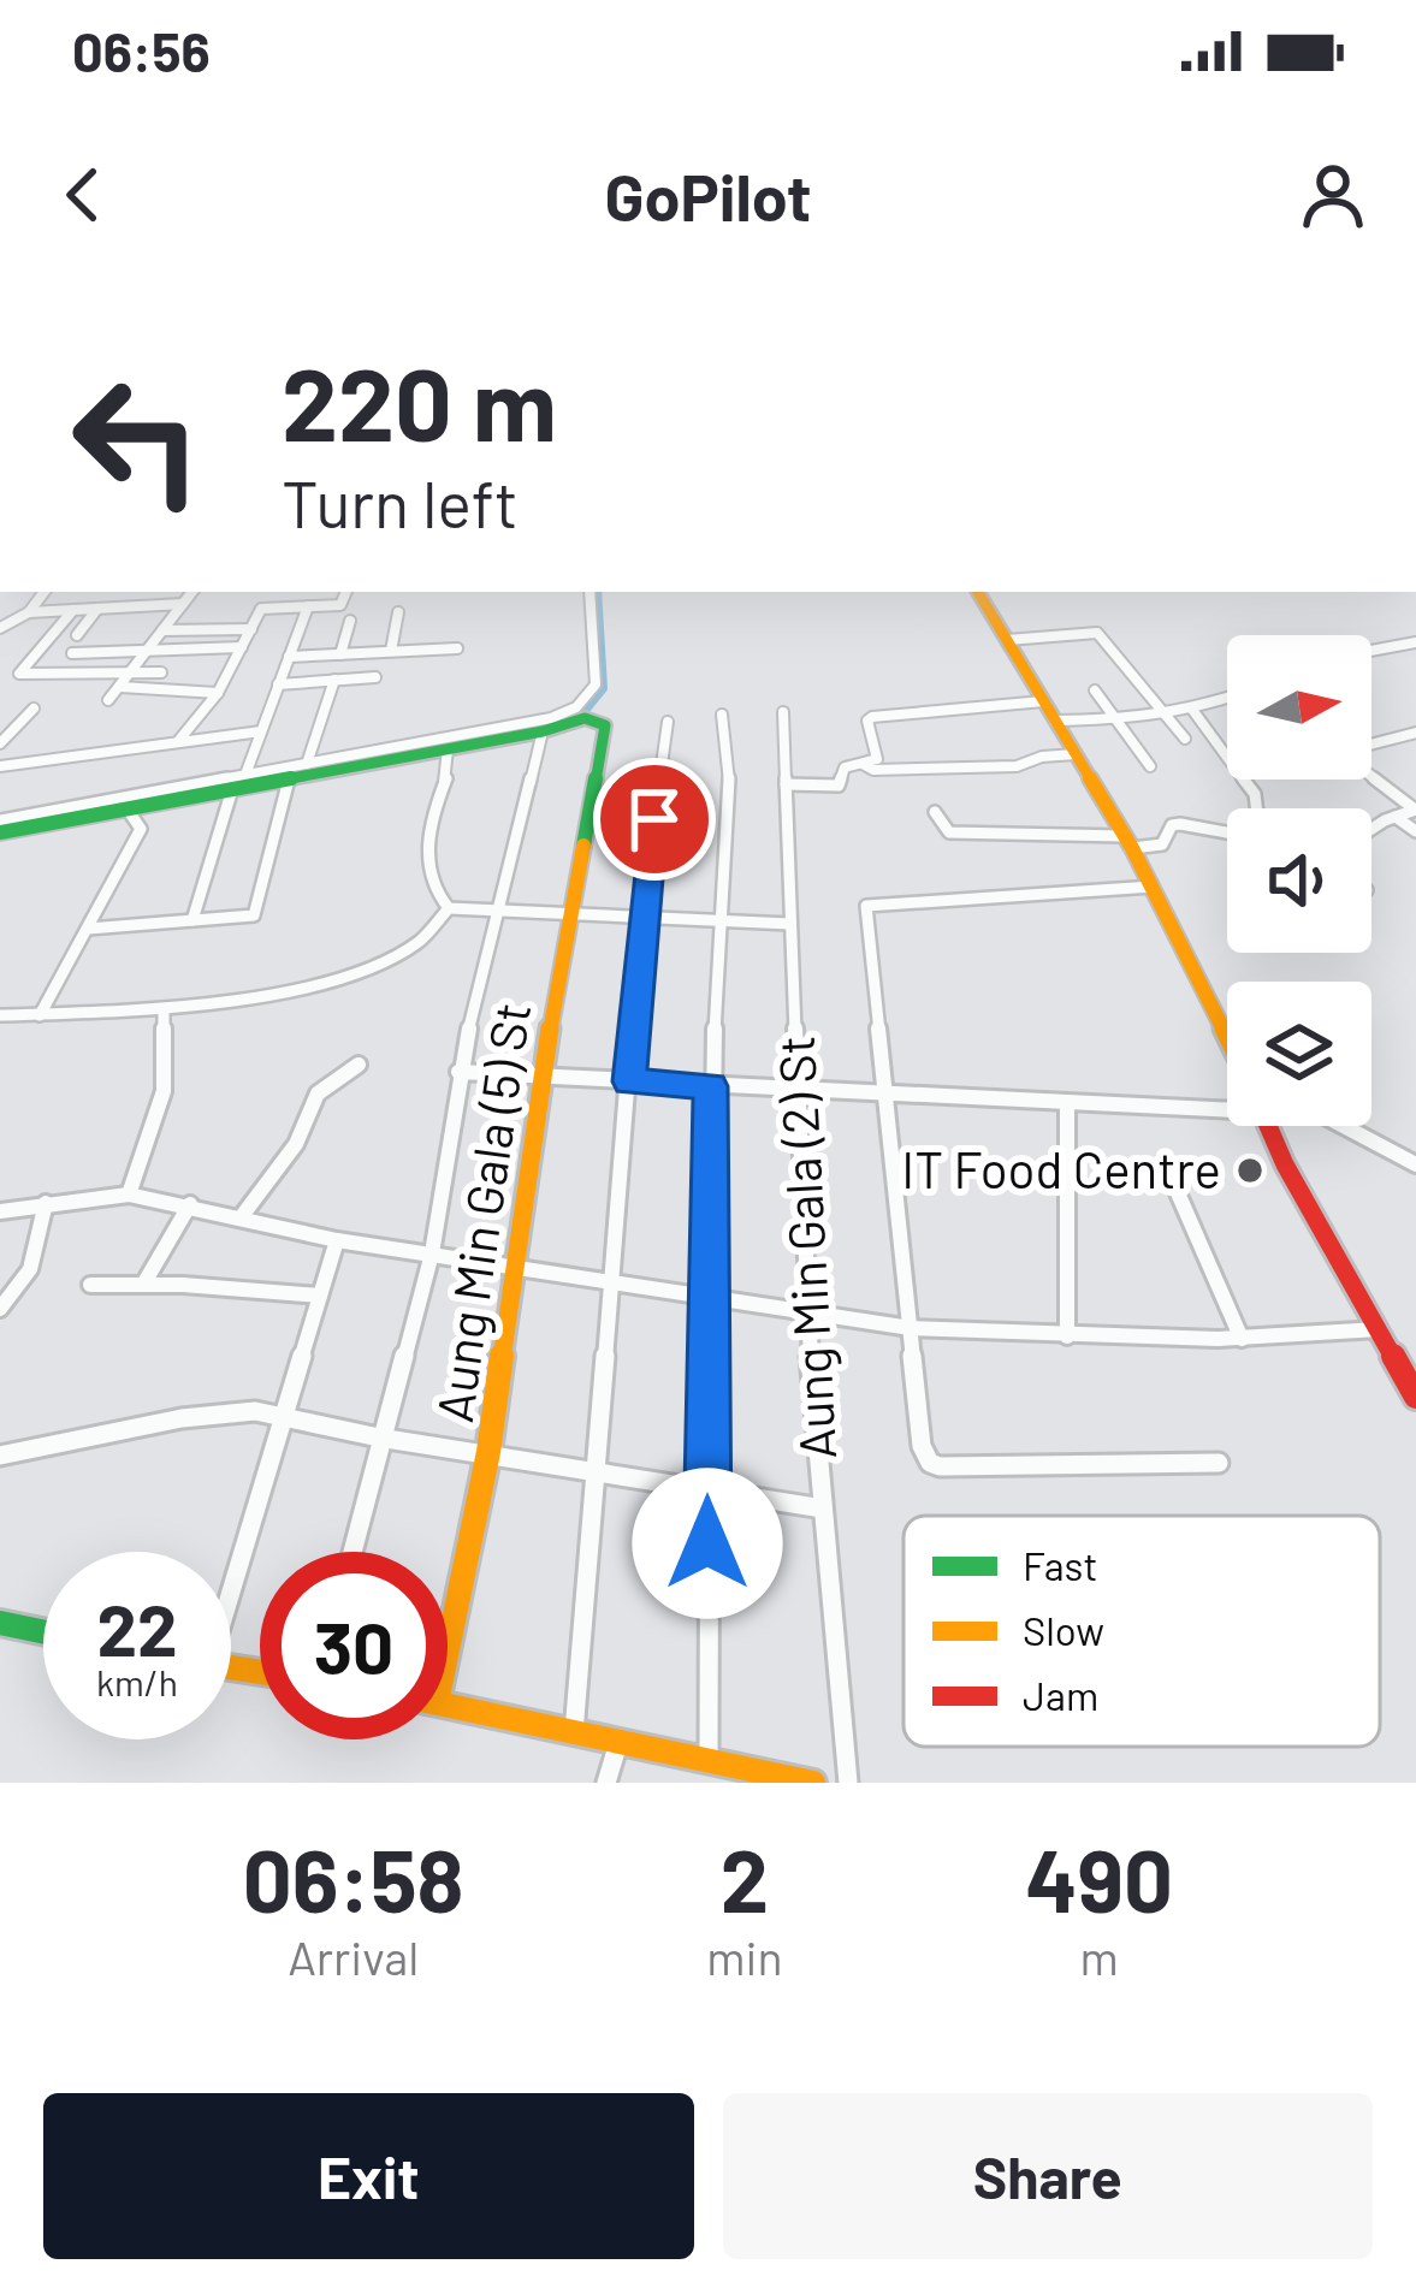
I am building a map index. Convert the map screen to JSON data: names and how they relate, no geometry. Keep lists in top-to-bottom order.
{
  "streets": {
    "street": ["Aung Min Gala (5) St", "Aung Min Gala (2) St"]
  },
  "places": ["IT Food Centre"],
  "legend": ["Fast", "Slow", "Jam"],
  "north": "right",
  "page": {
    "status": "06:56",
    "header": "GoPilot",
    "turn": ["220 m", "Turn left"],
    "speed": "22 km/h",
    "limit": "30",
    "eta": [
      "06:58",
      "Arrival",
      "2",
      "min",
      "490",
      "m"
    ],
    "buttons": ["Exit", "Share"]
  }
}
